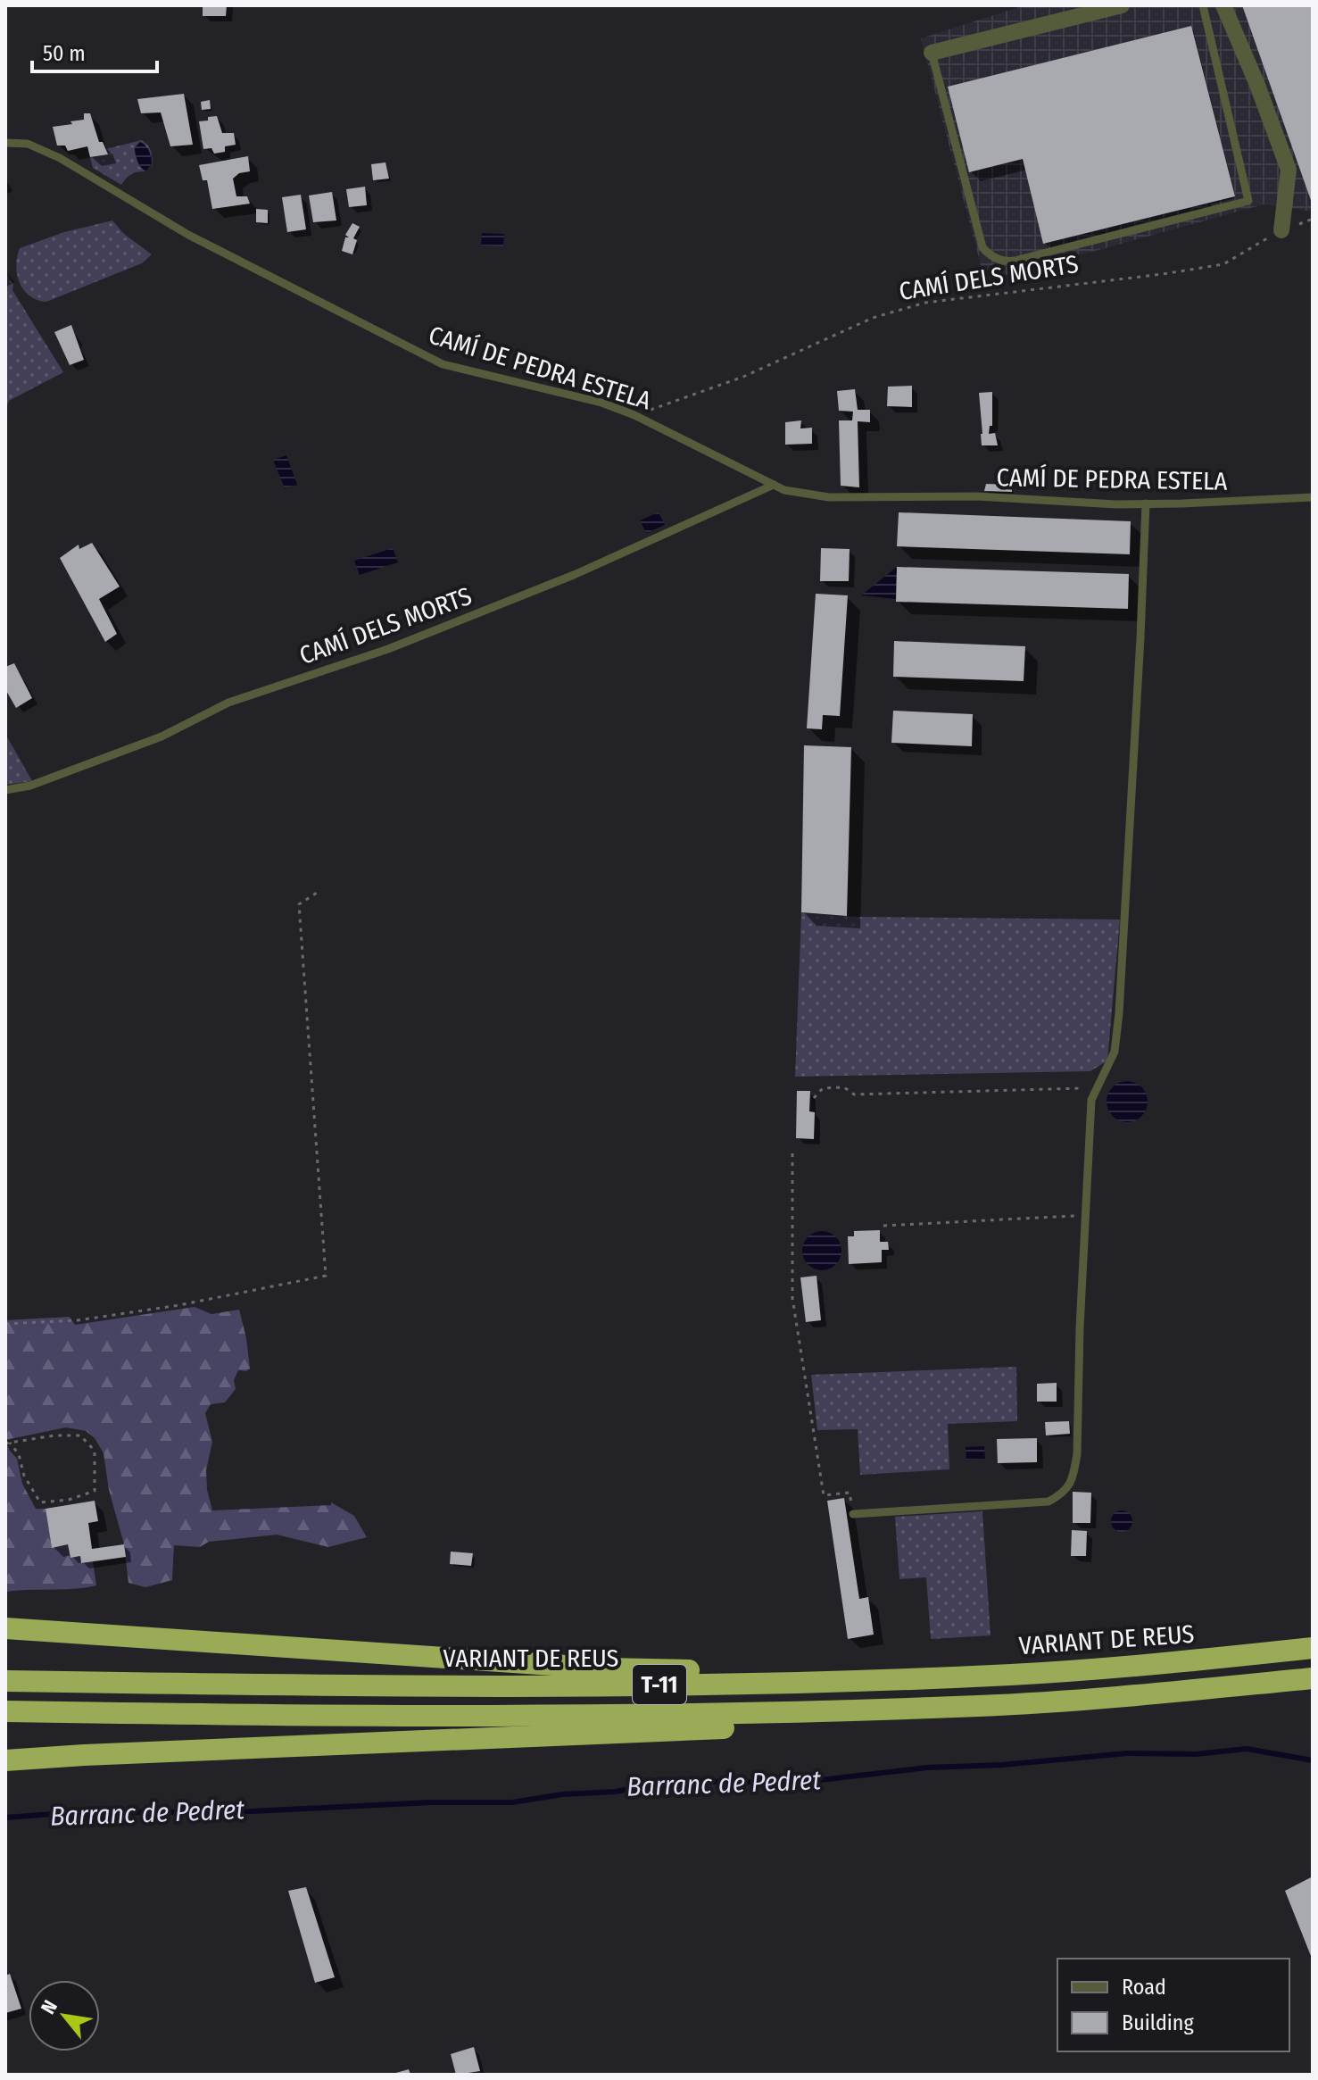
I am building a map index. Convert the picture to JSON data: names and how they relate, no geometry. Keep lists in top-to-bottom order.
{
  "streets": {
    "highway": ["VARIANT DE REUS", "T-11"],
    "lane": ["CAMÍ DELS MORTS", "CAMÍ DE PEDRA ESTELA"]
  },
  "crossings": [
    ["CAMÍ DELS MORTS", "CAMÍ DE PEDRA ESTELA"]
  ],
  "water": ["Barranc de Pedret"],
  "legend": ["Road", "Building"],
  "scale_bar": "50 m",
  "north": "top left"
}
